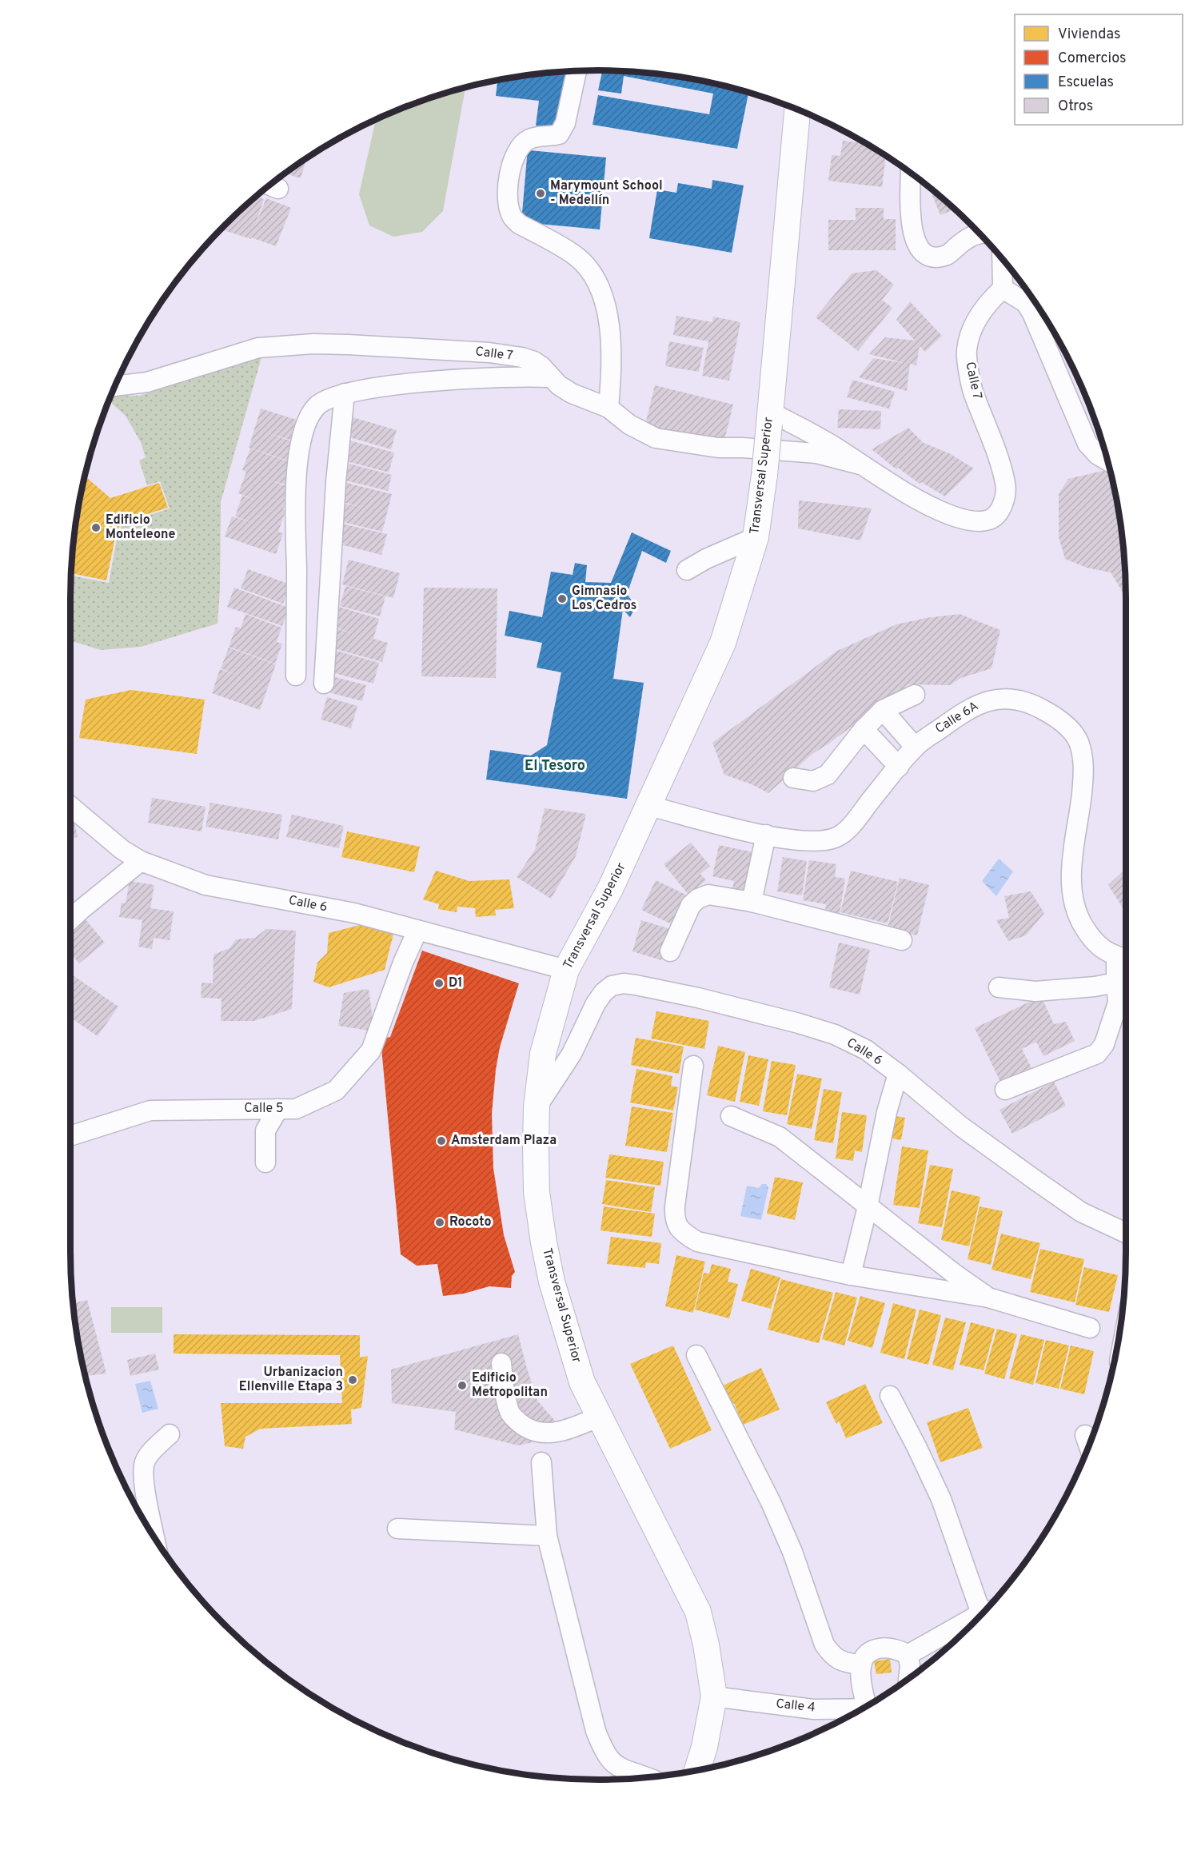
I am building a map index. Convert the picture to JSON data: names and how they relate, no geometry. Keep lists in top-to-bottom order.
{
  "streets": {
    "main road": ["Transversal Superior"],
    "street": [
      "Calle 7",
      "Calle 6A",
      "Calle 6",
      "Calle 5",
      "Calle 4"
    ]
  },
  "crossings": [
    ["Calle 7", "Transversal Superior"],
    ["Transversal Superior", "Calle 6A"],
    ["Transversal Superior", "Calle 6"],
    ["Transversal Superior", "Calle 4"],
    ["Calle 6", "Calle 5"]
  ],
  "districts": ["El Tesoro"],
  "places": [
    "Marymount School - Medellín",
    "Edificio Monteleone",
    "Gimnasio Los Cedros",
    "D1",
    "Amsterdam Plaza",
    "Rocoto",
    "Urbanizacion Ellenville Etapa 3",
    "Edificio Metropolitan"
  ],
  "legend": [
    "Viviendas",
    "Comercios",
    "Escuelas",
    "Otros"
  ]
}
